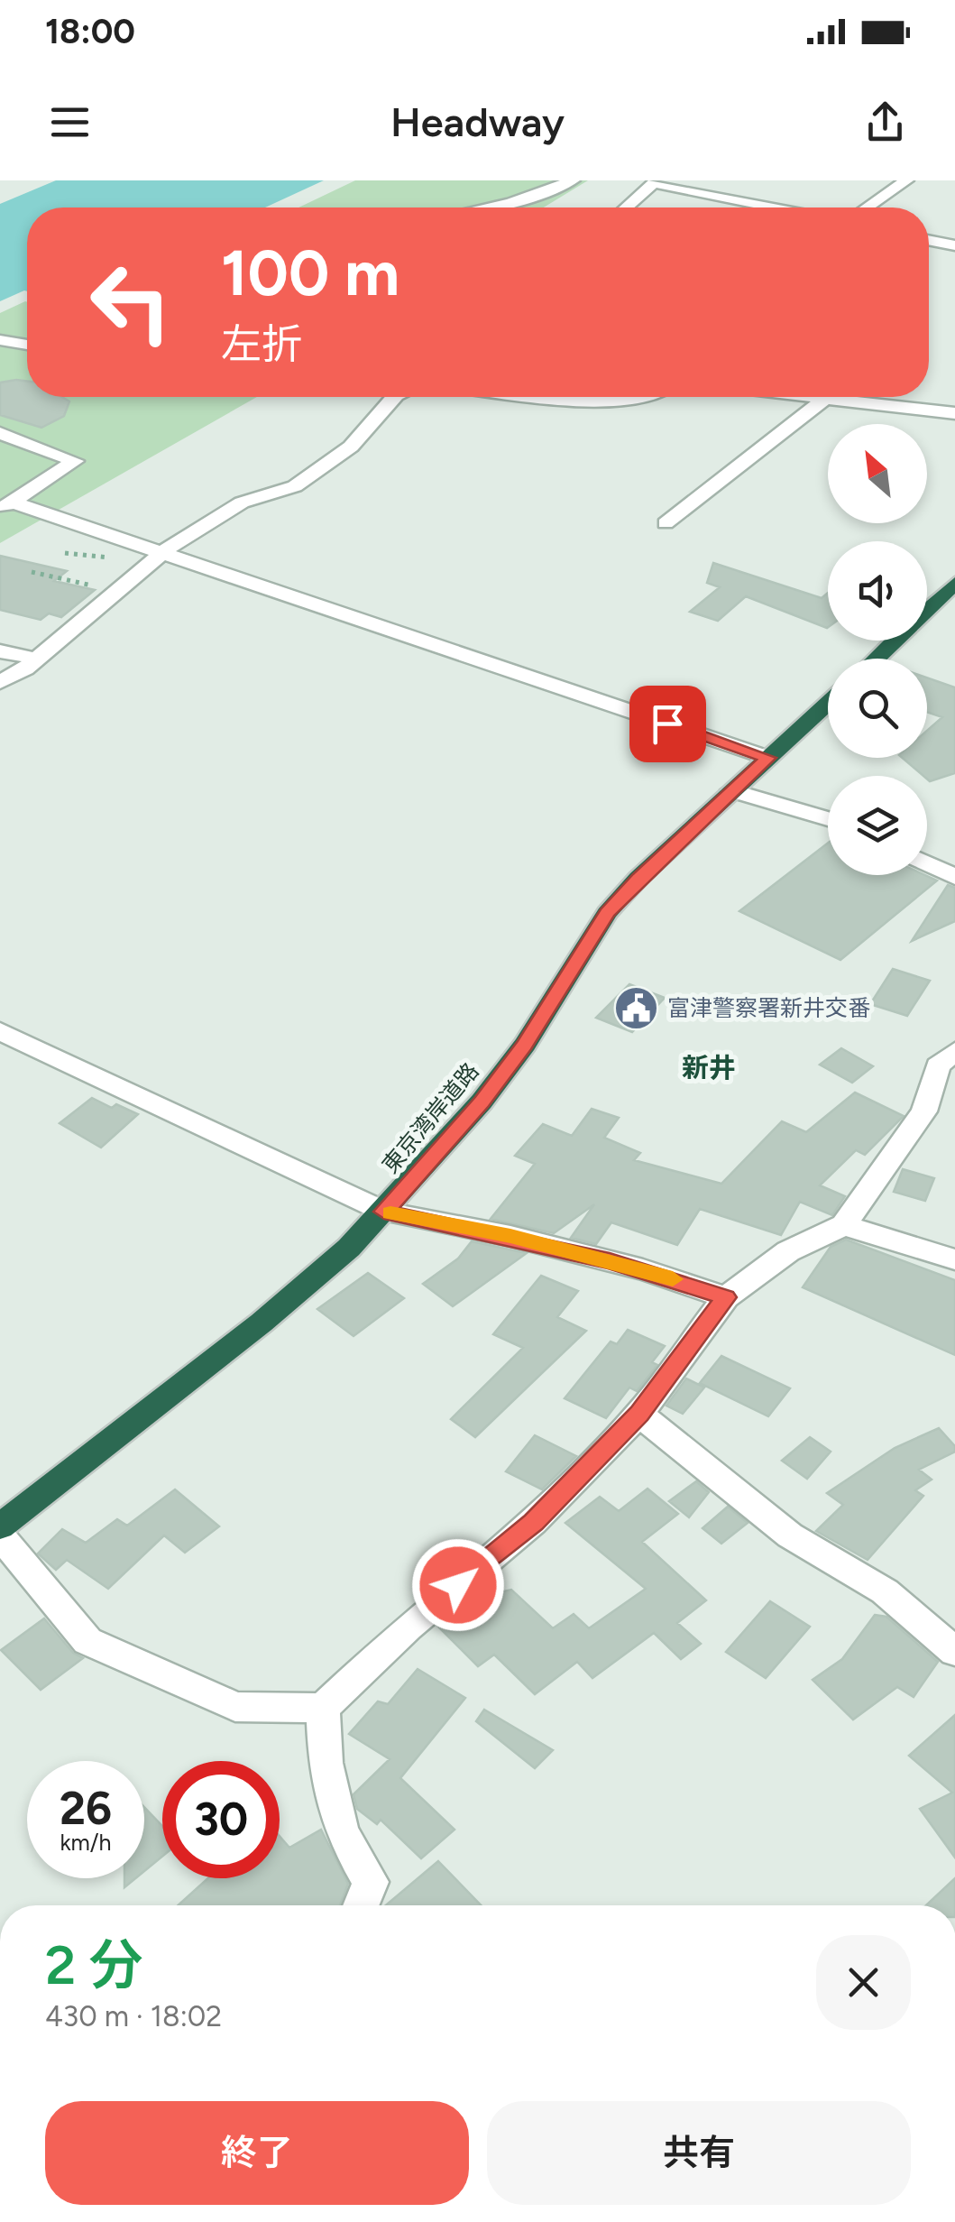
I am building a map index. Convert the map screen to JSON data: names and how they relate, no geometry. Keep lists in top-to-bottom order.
{
  "streets": {
    "highway": ["東京湾岸道路"]
  },
  "districts": ["新井"],
  "places": {
    "public building": ["富津警察署新井交番"]
  },
  "north": "top left",
  "page": {
    "status": "18:00",
    "header": "Headway",
    "turn": ["100 m", "左折"],
    "speed": "26 km/h",
    "limit": "30",
    "heading": ["2 分", "430 m · 18:02"],
    "buttons": ["終了", "共有"]
  }
}
